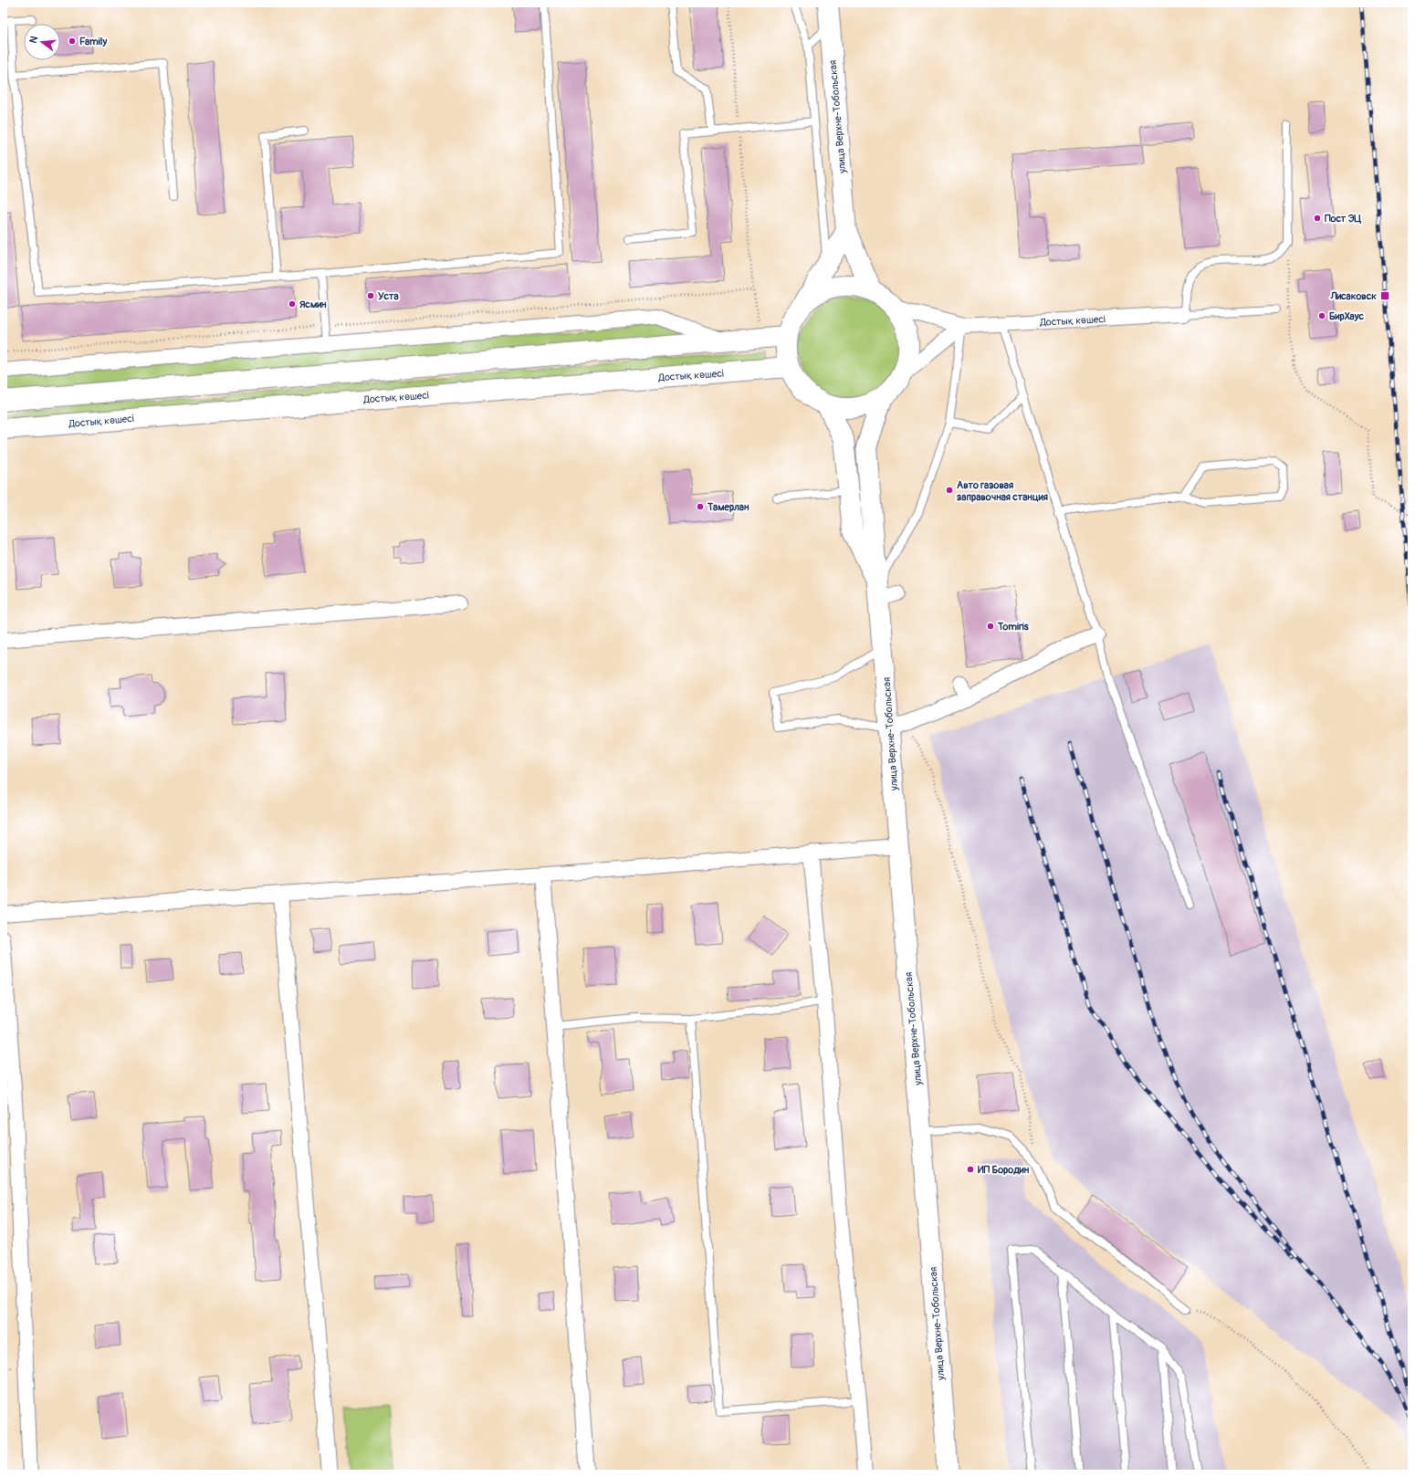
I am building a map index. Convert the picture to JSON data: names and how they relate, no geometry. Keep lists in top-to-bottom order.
{
  "streets": {
    "street": ["улица Верхне-Тобольская", "Достық көшесі"]
  },
  "crossings": [
    ["улица Верхне-Тобольская", "Достық көшесі"]
  ],
  "places": {
    "other": [
      "Family",
      "Пост ЭЦ",
      "Уста",
      "Ясмин",
      "БирХаус",
      "Авто газовая заправочная станция",
      "Тамерлан",
      "Tomiris",
      "ИП Бородин"
    ],
    "transit": ["Лисаковск"]
  },
  "north": "left"
}
